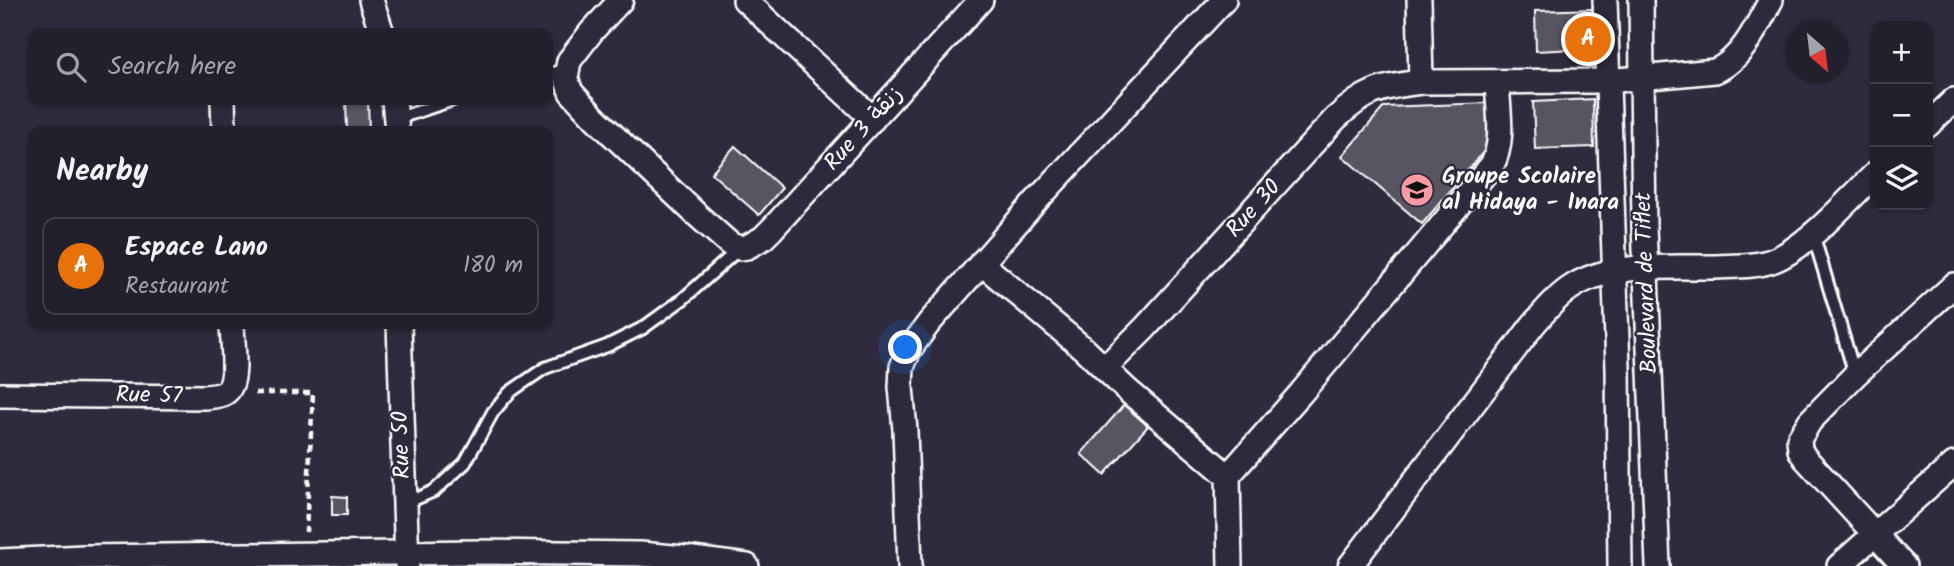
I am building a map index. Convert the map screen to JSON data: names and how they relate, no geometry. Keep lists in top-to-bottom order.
{
  "streets": {
    "street": [
      "Rue 3 زنقة",
      "Rue 30",
      "Boulevard de Tiflet",
      "Rue 57",
      "Rue 50"
    ]
  },
  "crossings": [
    ["Rue 30", "Boulevard de Tiflet"]
  ],
  "places": {
    "school or university": ["Groupe Scolaire al Hidaya - Inara"]
  },
  "north": "bottom right",
  "page": {
    "pins": "A",
    "map_buttons": ["+", "−"],
    "search": "Search here",
    "heading": "Nearby",
    "list": [
      {
        "mark": "A",
        "name": "Espace Lano",
        "note": "Restaurant",
        "value": "180 m"
      }
    ]
  }
}
